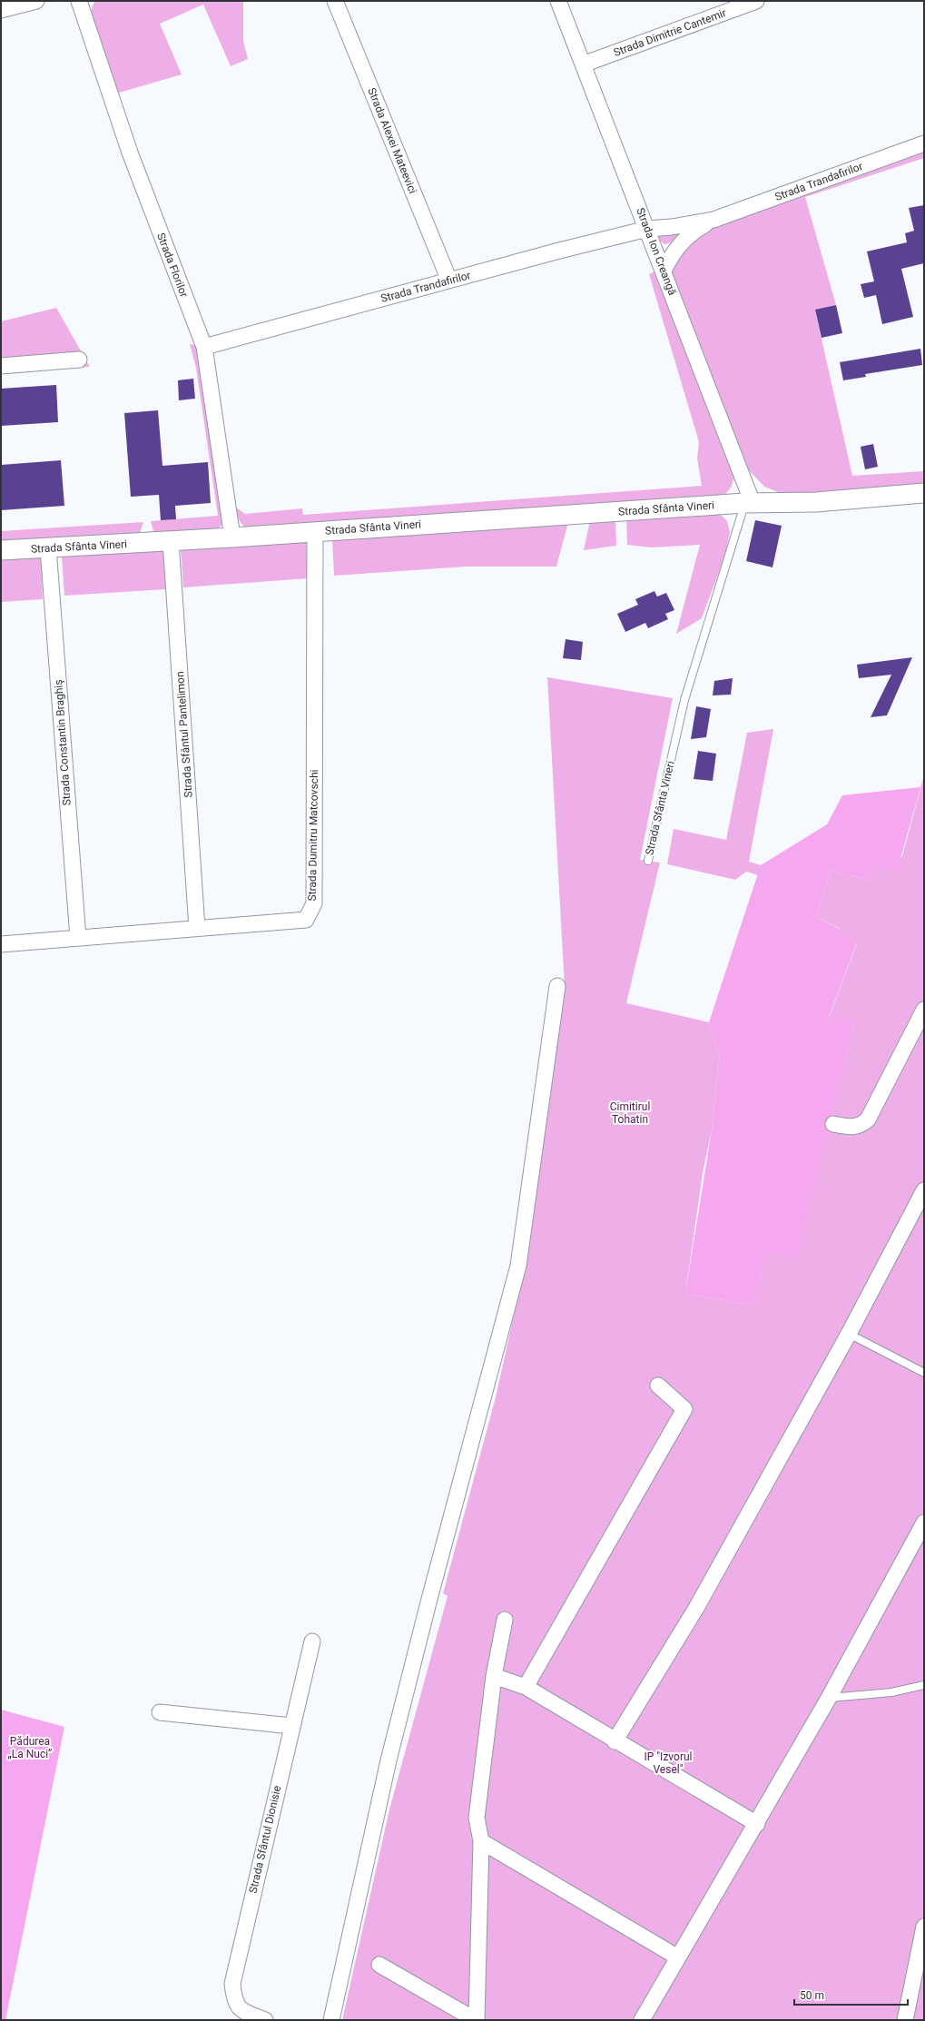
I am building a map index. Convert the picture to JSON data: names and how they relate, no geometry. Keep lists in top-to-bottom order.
{
  "streets": {
    "street": [
      "Strada Dimitrie Cantemir",
      "Strada Alexei Mateevici",
      "Strada Trandafirilor",
      "Strada Ion Creangă",
      "Strada Florilor",
      "Strada Sfânta Vineri",
      "Strada Sfântul Pantelimon",
      "Strada Constantin Braghiş",
      "Strada Dumitru Matcovschi",
      "Strada Sfântul Dionisie"
    ]
  },
  "crossings": [
    ["Strada Dimitrie Cantemir", "Strada Ion Creangă"],
    ["Strada Alexei Mateevici", "Strada Trandafirilor"],
    ["Strada Trandafirilor", "Strada Ion Creangă"],
    ["Strada Trandafirilor", "Strada Florilor"],
    ["Strada Ion Creangă", "Strada Sfânta Vineri"],
    ["Strada Florilor", "Strada Sfânta Vineri"],
    ["Strada Sfânta Vineri", "Strada Sfântul Pantelimon"],
    ["Strada Sfânta Vineri", "Strada Constantin Braghiş"],
    ["Strada Sfânta Vineri", "Strada Dumitru Matcovschi"],
    ["Strada Sfântul Pantelimon", "Strada Dumitru Matcovschi"],
    ["Strada Constantin Braghiş", "Strada Dumitru Matcovschi"]
  ],
  "parks": ["Cimitirul Tohatin", "Pădurea „La Nuci”", "IP \"Izvorul Vesel\""],
  "scale_bar": "50 m"
}
